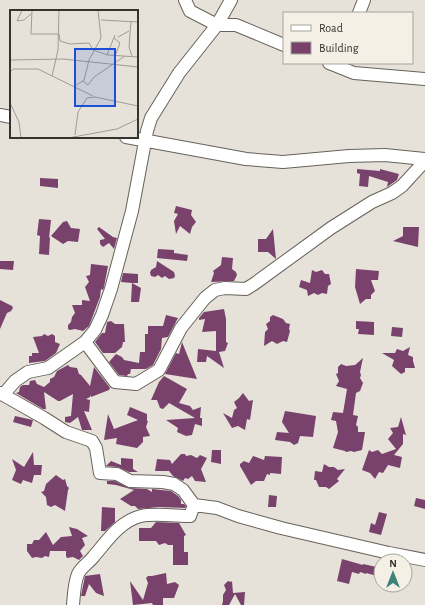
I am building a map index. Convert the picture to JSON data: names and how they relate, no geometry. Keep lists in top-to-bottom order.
{
  "legend": ["Road", "Building"],
  "north": "top"
}
